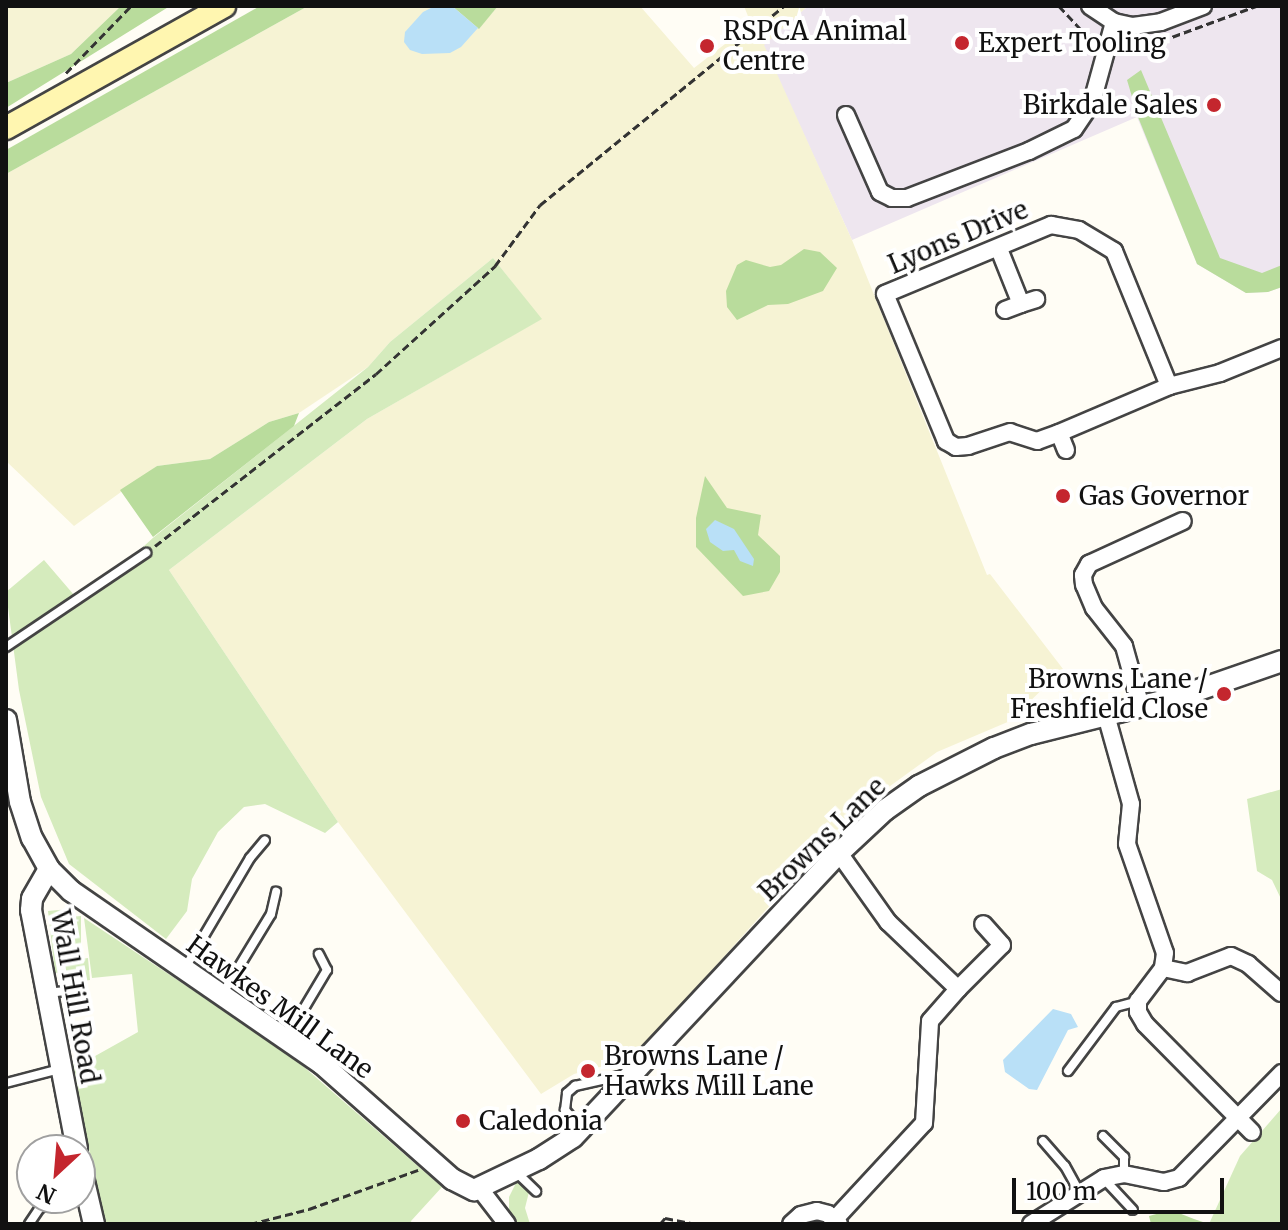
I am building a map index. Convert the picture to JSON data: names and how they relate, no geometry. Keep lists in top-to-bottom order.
{
  "streets": {
    "street": [
      "Lyons Drive",
      "Browns Lane",
      "Wall Hill Road",
      "Hawkes Mill Lane"
    ]
  },
  "crossings": [
    ["Browns Lane", "Hawkes Mill Lane"],
    ["Wall Hill Road", "Hawkes Mill Lane"]
  ],
  "places": [
    "Expert Tooling",
    "RSPCA Animal Centre",
    "Birkdale Sales",
    "Gas Governor",
    "Browns Lane / Freshfield Close",
    "Browns Lane / Hawks Mill Lane",
    "Caledonia"
  ],
  "scale_bar": "100 m",
  "north": "bottom left"
}
